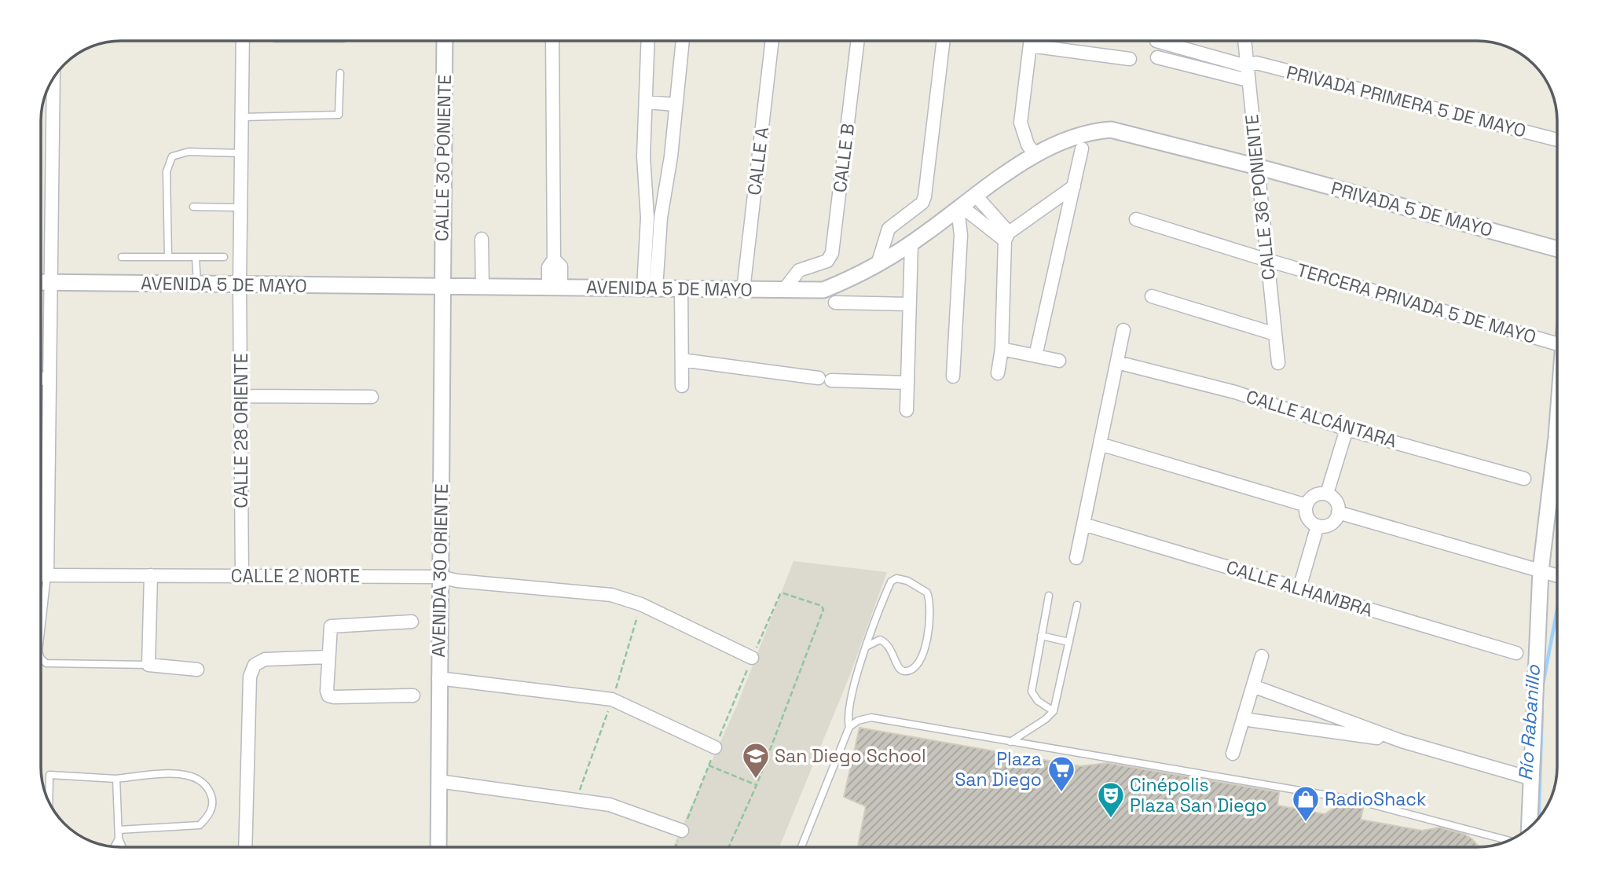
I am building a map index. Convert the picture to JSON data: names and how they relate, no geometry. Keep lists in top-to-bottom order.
{
  "streets": {
    "street": [
      "PRIVADA PRIMERA 5 DE MAYO",
      "CALLE 30 PONIENTE",
      "CALLE B",
      "CALLE A",
      "CALLE 36 PONIENTE",
      "PRIVADA 5 DE MAYO",
      "AVENIDA 5 DE MAYO",
      "TERCERA PRIVADA 5 DE MAYO",
      "CALLE ALCÁNTARA",
      "CALLE 28 ORIENTE",
      "AVENIDA 30 ORIENTE",
      "CALLE 2 NORTE",
      "CALLE ALHAMBRA"
    ]
  },
  "crossings": [
    ["PRIVADA PRIMERA 5 DE MAYO", "CALLE 36 PONIENTE"],
    ["CALLE 30 PONIENTE", "AVENIDA 5 DE MAYO"],
    ["CALLE 30 PONIENTE", "AVENIDA 30 ORIENTE"],
    ["CALLE B", "AVENIDA 5 DE MAYO"],
    ["CALLE A", "AVENIDA 5 DE MAYO"],
    ["CALLE 36 PONIENTE", "PRIVADA 5 DE MAYO"],
    ["CALLE 36 PONIENTE", "AVENIDA 5 DE MAYO"],
    ["CALLE 36 PONIENTE", "TERCERA PRIVADA 5 DE MAYO"],
    ["PRIVADA 5 DE MAYO", "AVENIDA 5 DE MAYO"],
    ["AVENIDA 5 DE MAYO", "CALLE 28 ORIENTE"],
    ["AVENIDA 5 DE MAYO", "AVENIDA 30 ORIENTE"],
    ["CALLE 28 ORIENTE", "CALLE 2 NORTE"],
    ["AVENIDA 30 ORIENTE", "CALLE 2 NORTE"]
  ],
  "water": ["Río Rabanillo"],
  "places": {
    "school or university": ["San Diego School"],
    "supermarket": ["Plaza San Diego"],
    "theatre": ["Cinépolis Plaza San Diego"],
    "shop": ["RadioShack"]
  }
}
